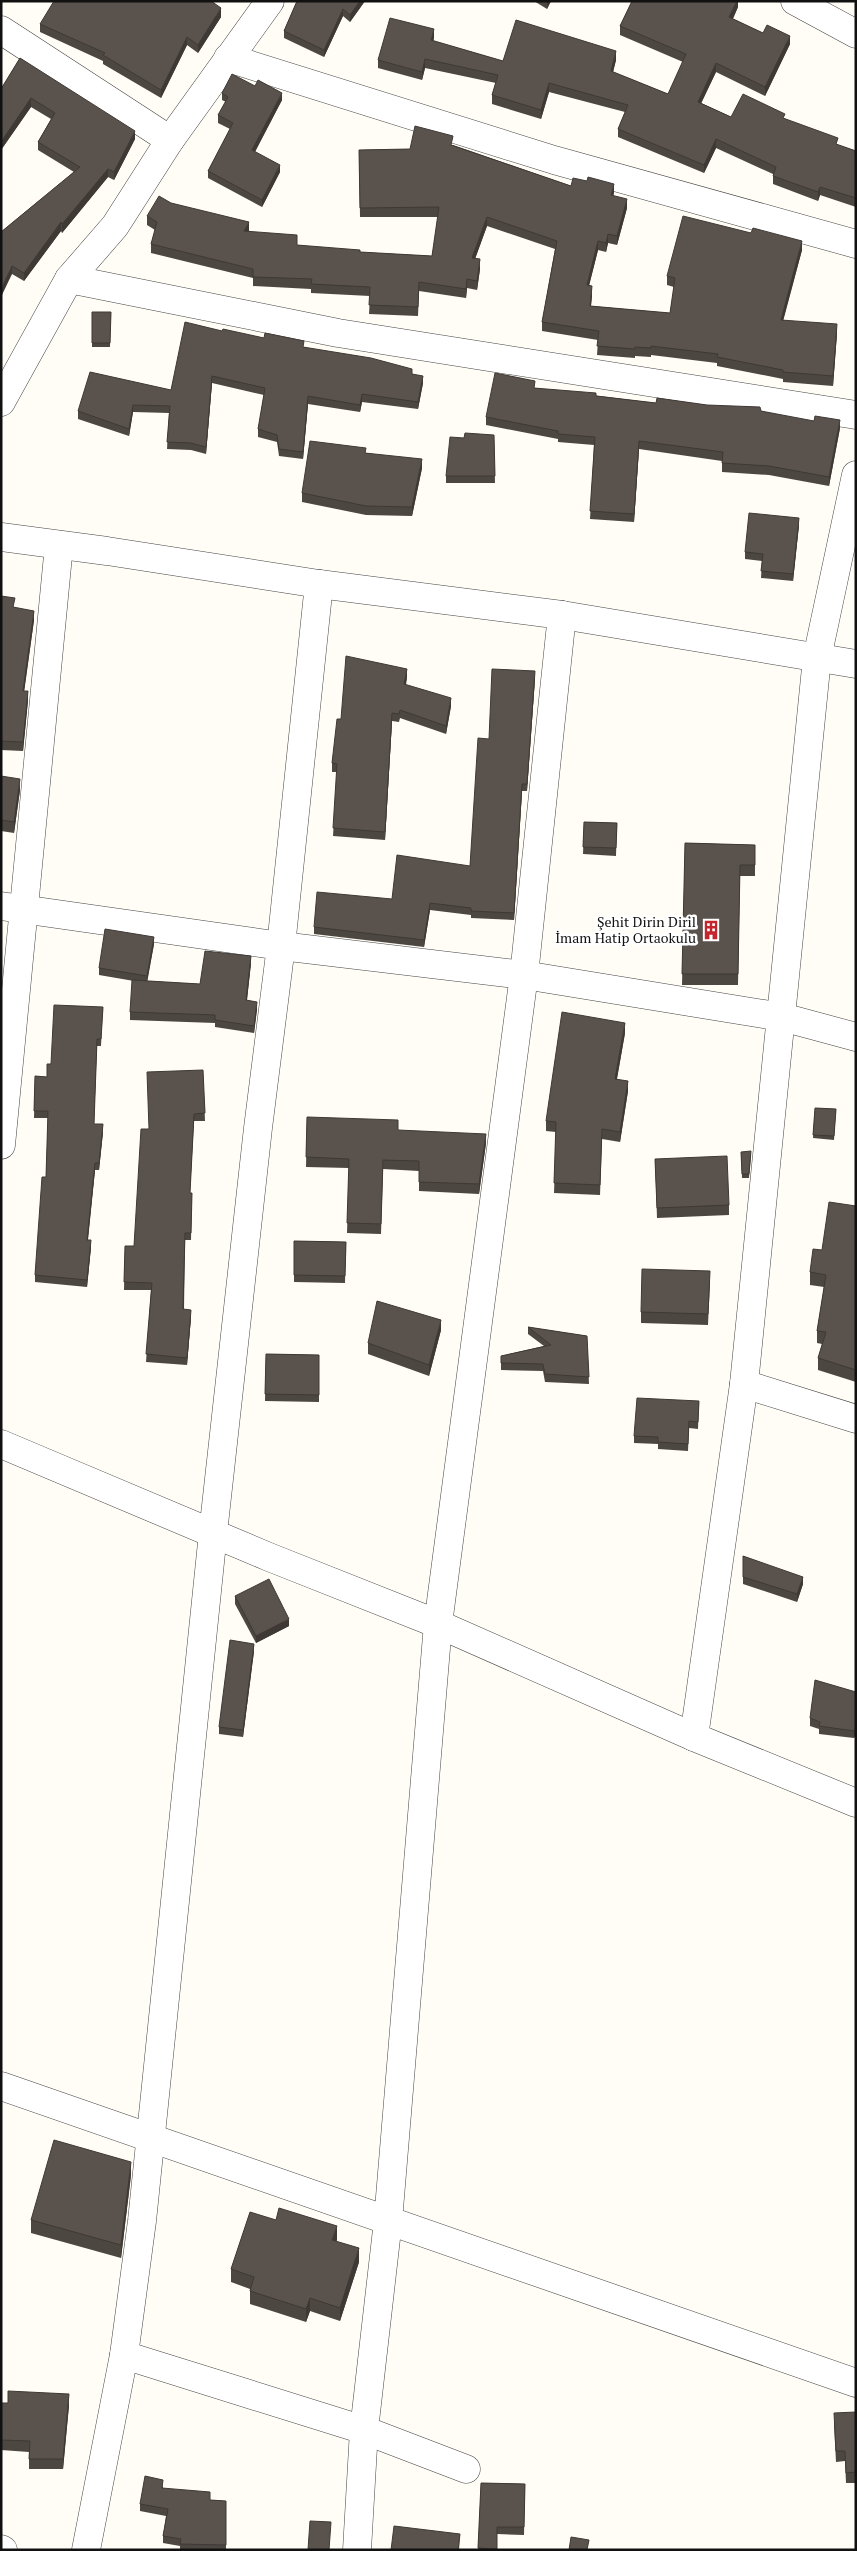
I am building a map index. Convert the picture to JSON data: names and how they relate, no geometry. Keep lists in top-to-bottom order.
{
  "places": {
    "building": ["Şehit Dirin Diril İmam Hatip Ortaokulu"]
  }
}
